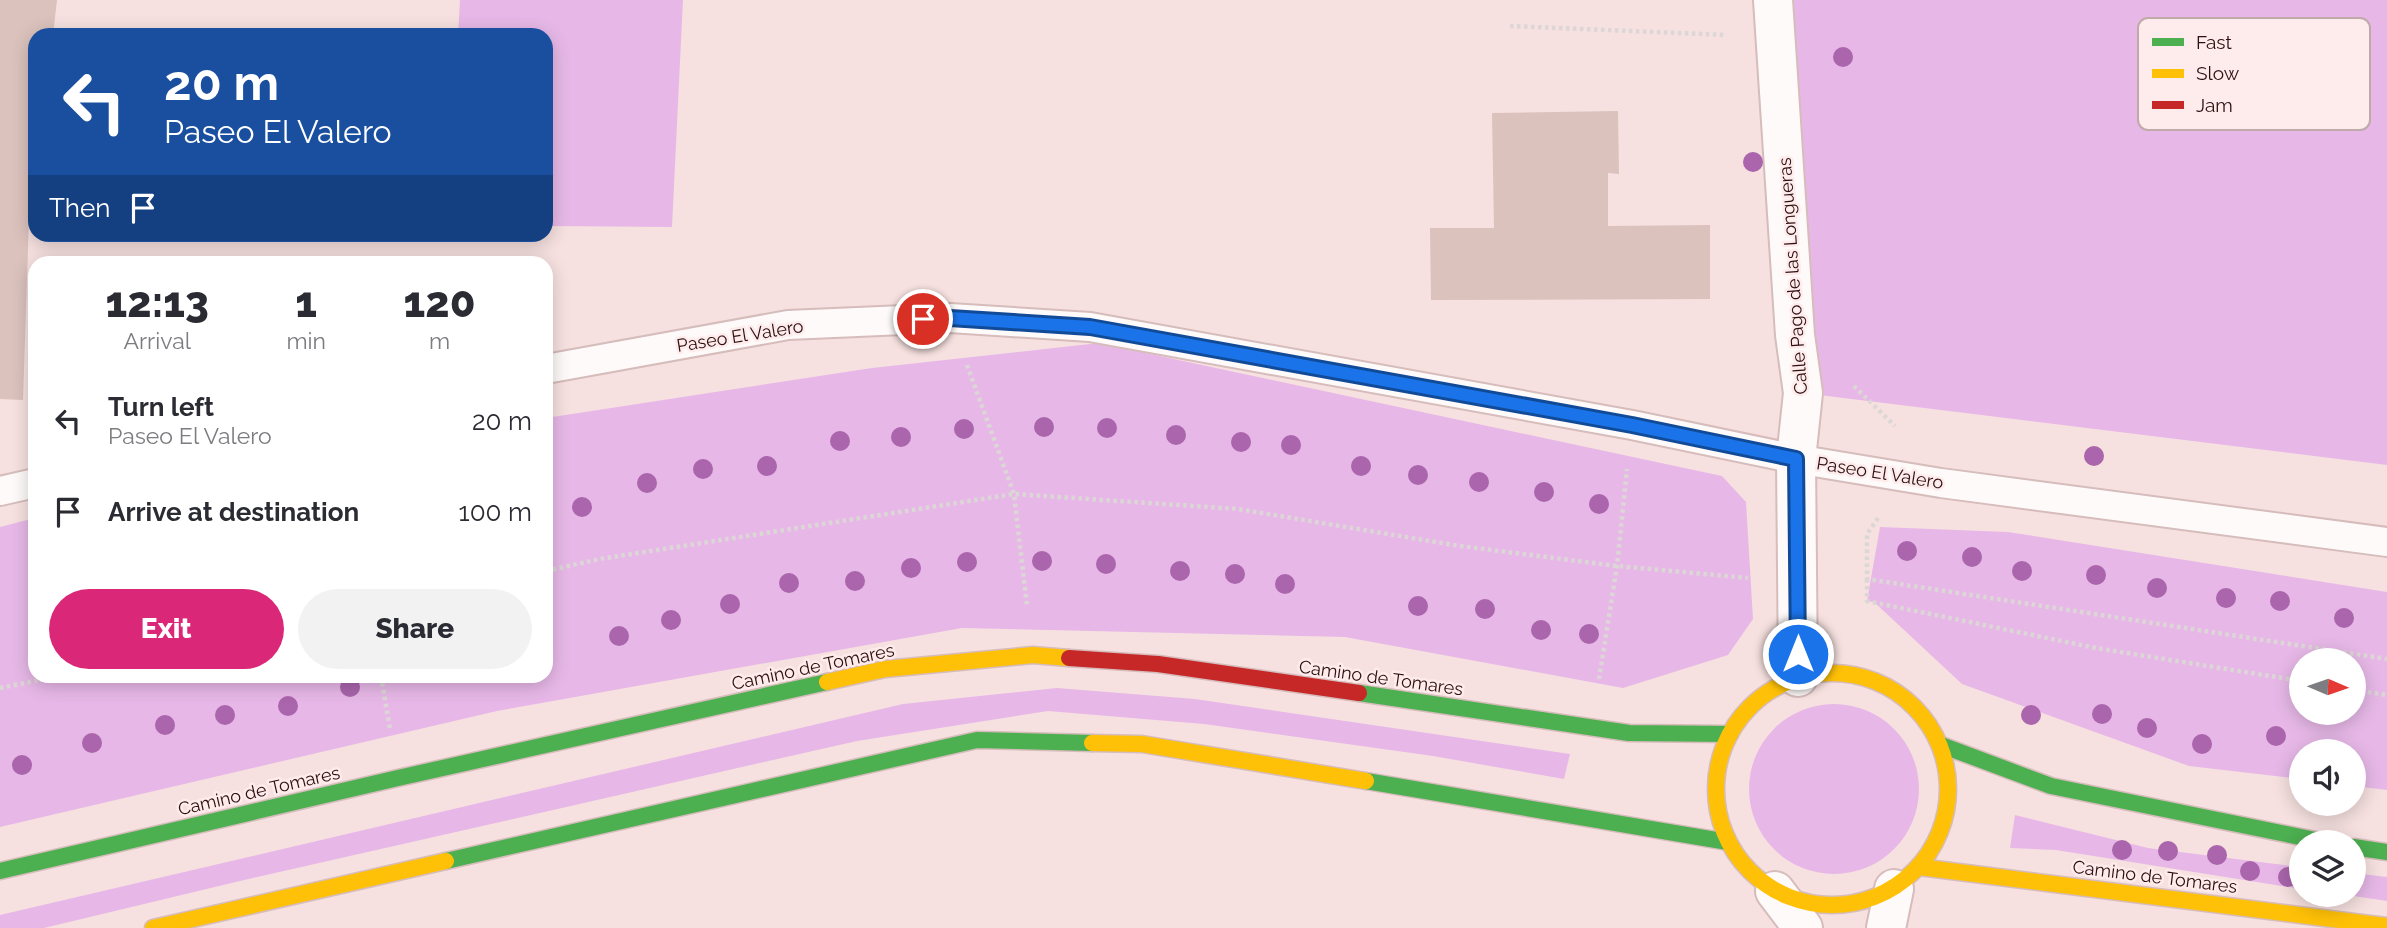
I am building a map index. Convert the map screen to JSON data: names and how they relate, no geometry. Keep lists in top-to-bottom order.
{
  "streets": {
    "street": ["Calle Pago de las Longueras", "Camino de Tomares"],
    "lane": ["Paseo El Valero"]
  },
  "crossings": [
    ["Calle Pago de las Longueras", "Paseo El Valero"],
    ["Calle Pago de las Longueras", "Camino de Tomares"]
  ],
  "legend": ["Fast", "Slow", "Jam"],
  "north": "right",
  "page": {
    "turn": ["20 m", "Paseo El Valero"],
    "then": "Then",
    "eta": [
      "12:13",
      "Arrival",
      "1",
      "min",
      "120",
      "m"
    ],
    "list": [
      {
        "name": "Turn left",
        "note": "Paseo El Valero",
        "value": "20 m"
      },
      {
        "name": "Arrive at destination",
        "value": "100 m"
      }
    ],
    "buttons": ["Exit", "Share"]
  }
}
